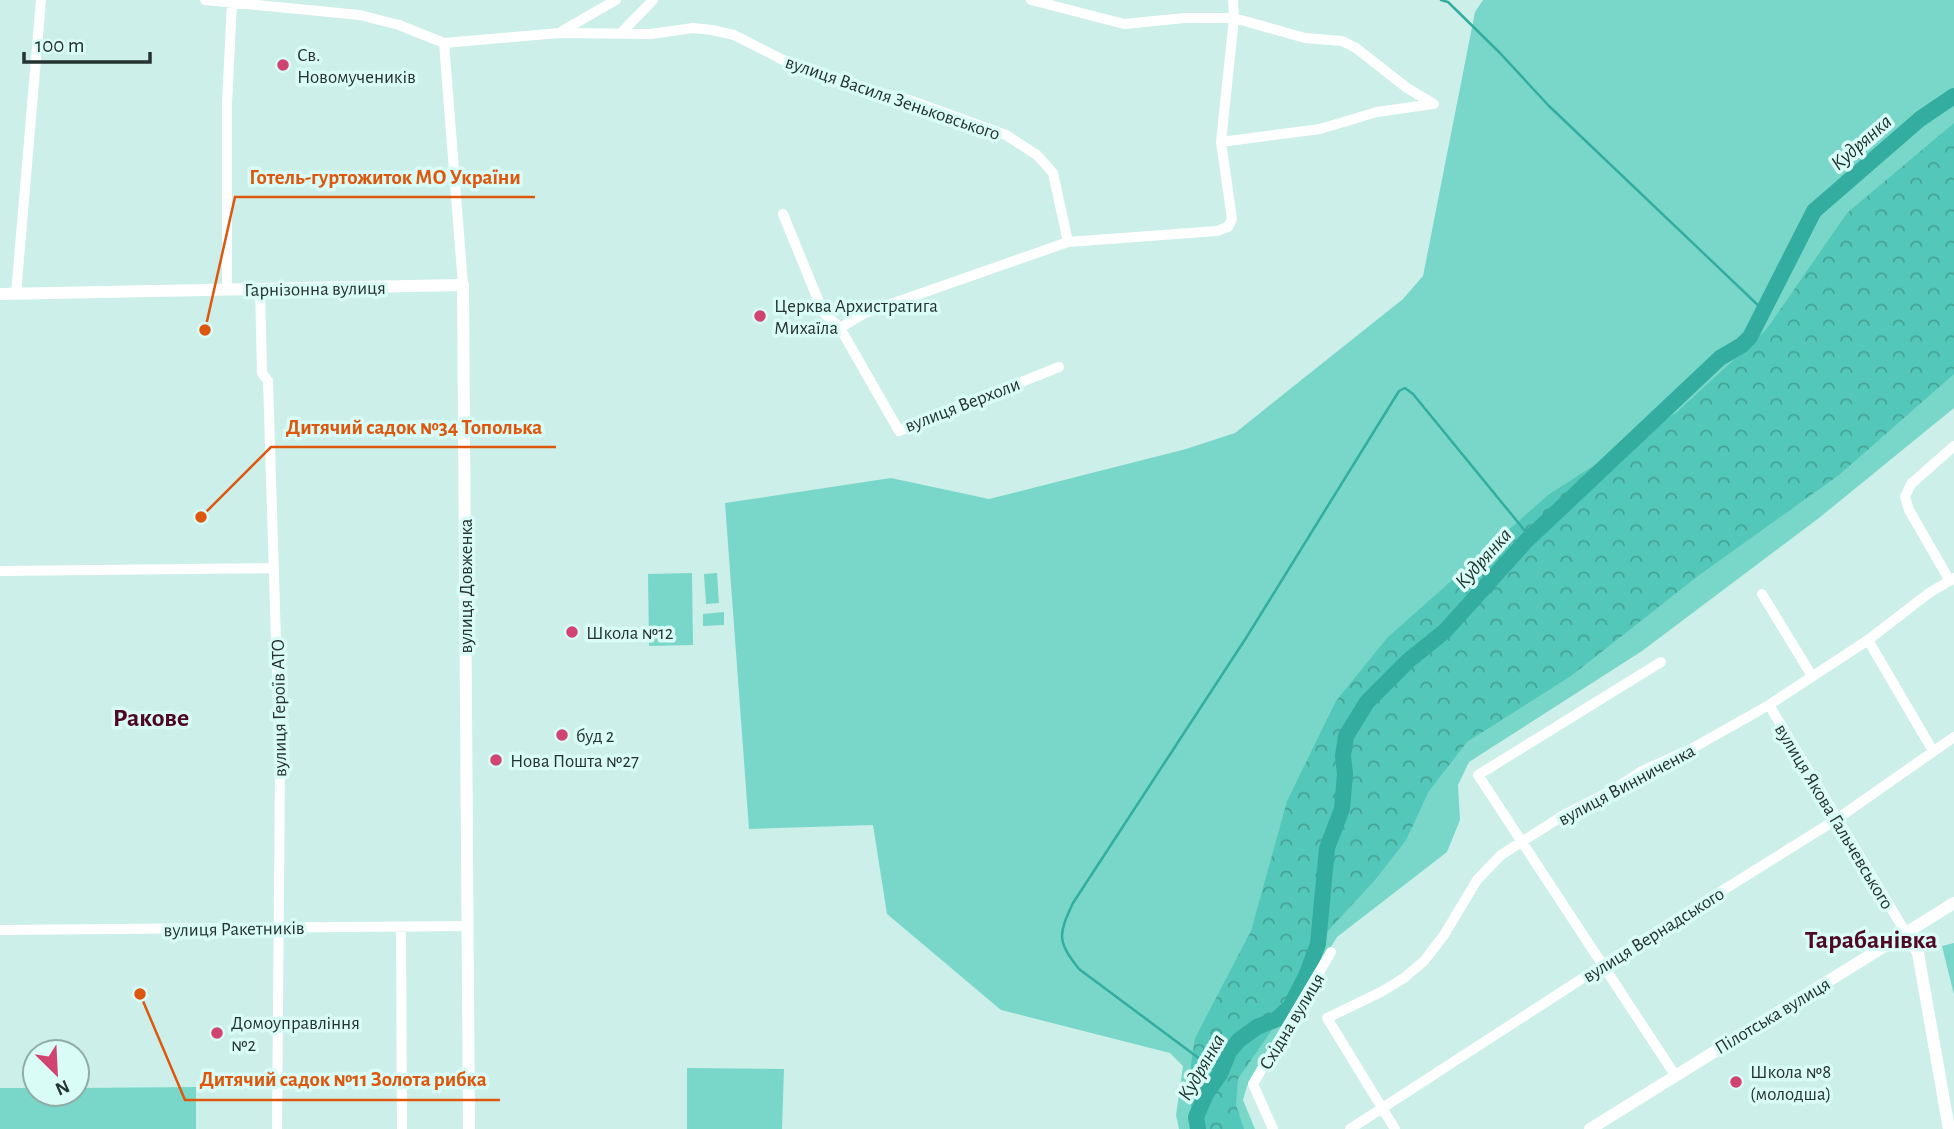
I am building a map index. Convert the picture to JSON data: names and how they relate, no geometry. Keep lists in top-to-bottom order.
{
  "streets": {
    "street": [
      "вулиця Василя Зеньковського",
      "Гарнізонна вулиця",
      "вулиця Верхоли",
      "вулиця Довженка",
      "вулиця Героїв АТО",
      "вулиця Винниченка",
      "вулиця Якова Гальчевського",
      "вулиця Ракетників",
      "вулиця Вернадського",
      "Пілотська вулиця",
      "Східна вулиця"
    ]
  },
  "crossings": [
    ["вулиця Василя Зеньковського", "вулиця Довженка"],
    ["Гарнізонна вулиця", "вулиця Довженка"],
    ["Гарнізонна вулиця", "вулиця Героїв АТО"],
    ["вулиця Довженка", "вулиця Ракетників"],
    ["вулиця Героїв АТО", "вулиця Ракетників"],
    ["вулиця Винниченка", "вулиця Якова Гальчевського"],
    ["вулиця Винниченка", "вулиця Вернадського"],
    ["вулиця Якова Гальчевського", "вулиця Вернадського"],
    ["вулиця Якова Гальчевського", "Пілотська вулиця"]
  ],
  "districts": ["Ракове", "Тарабанівка"],
  "water": ["Кудрянка"],
  "places": [
    "Св. Новомучеників",
    "Церква Архистратига Михаїла",
    "Готель-гуртожиток МО України",
    "Дитячий садок №34 Тополька",
    "Школа №12",
    "буд 2",
    "Нова Пошта №27",
    "Дитячий садок №11 Золота рибка",
    "Домоуправління №2",
    "Школа №8 (молодша)"
  ],
  "scale_bar": "100 m",
  "north": "bottom right"
}
